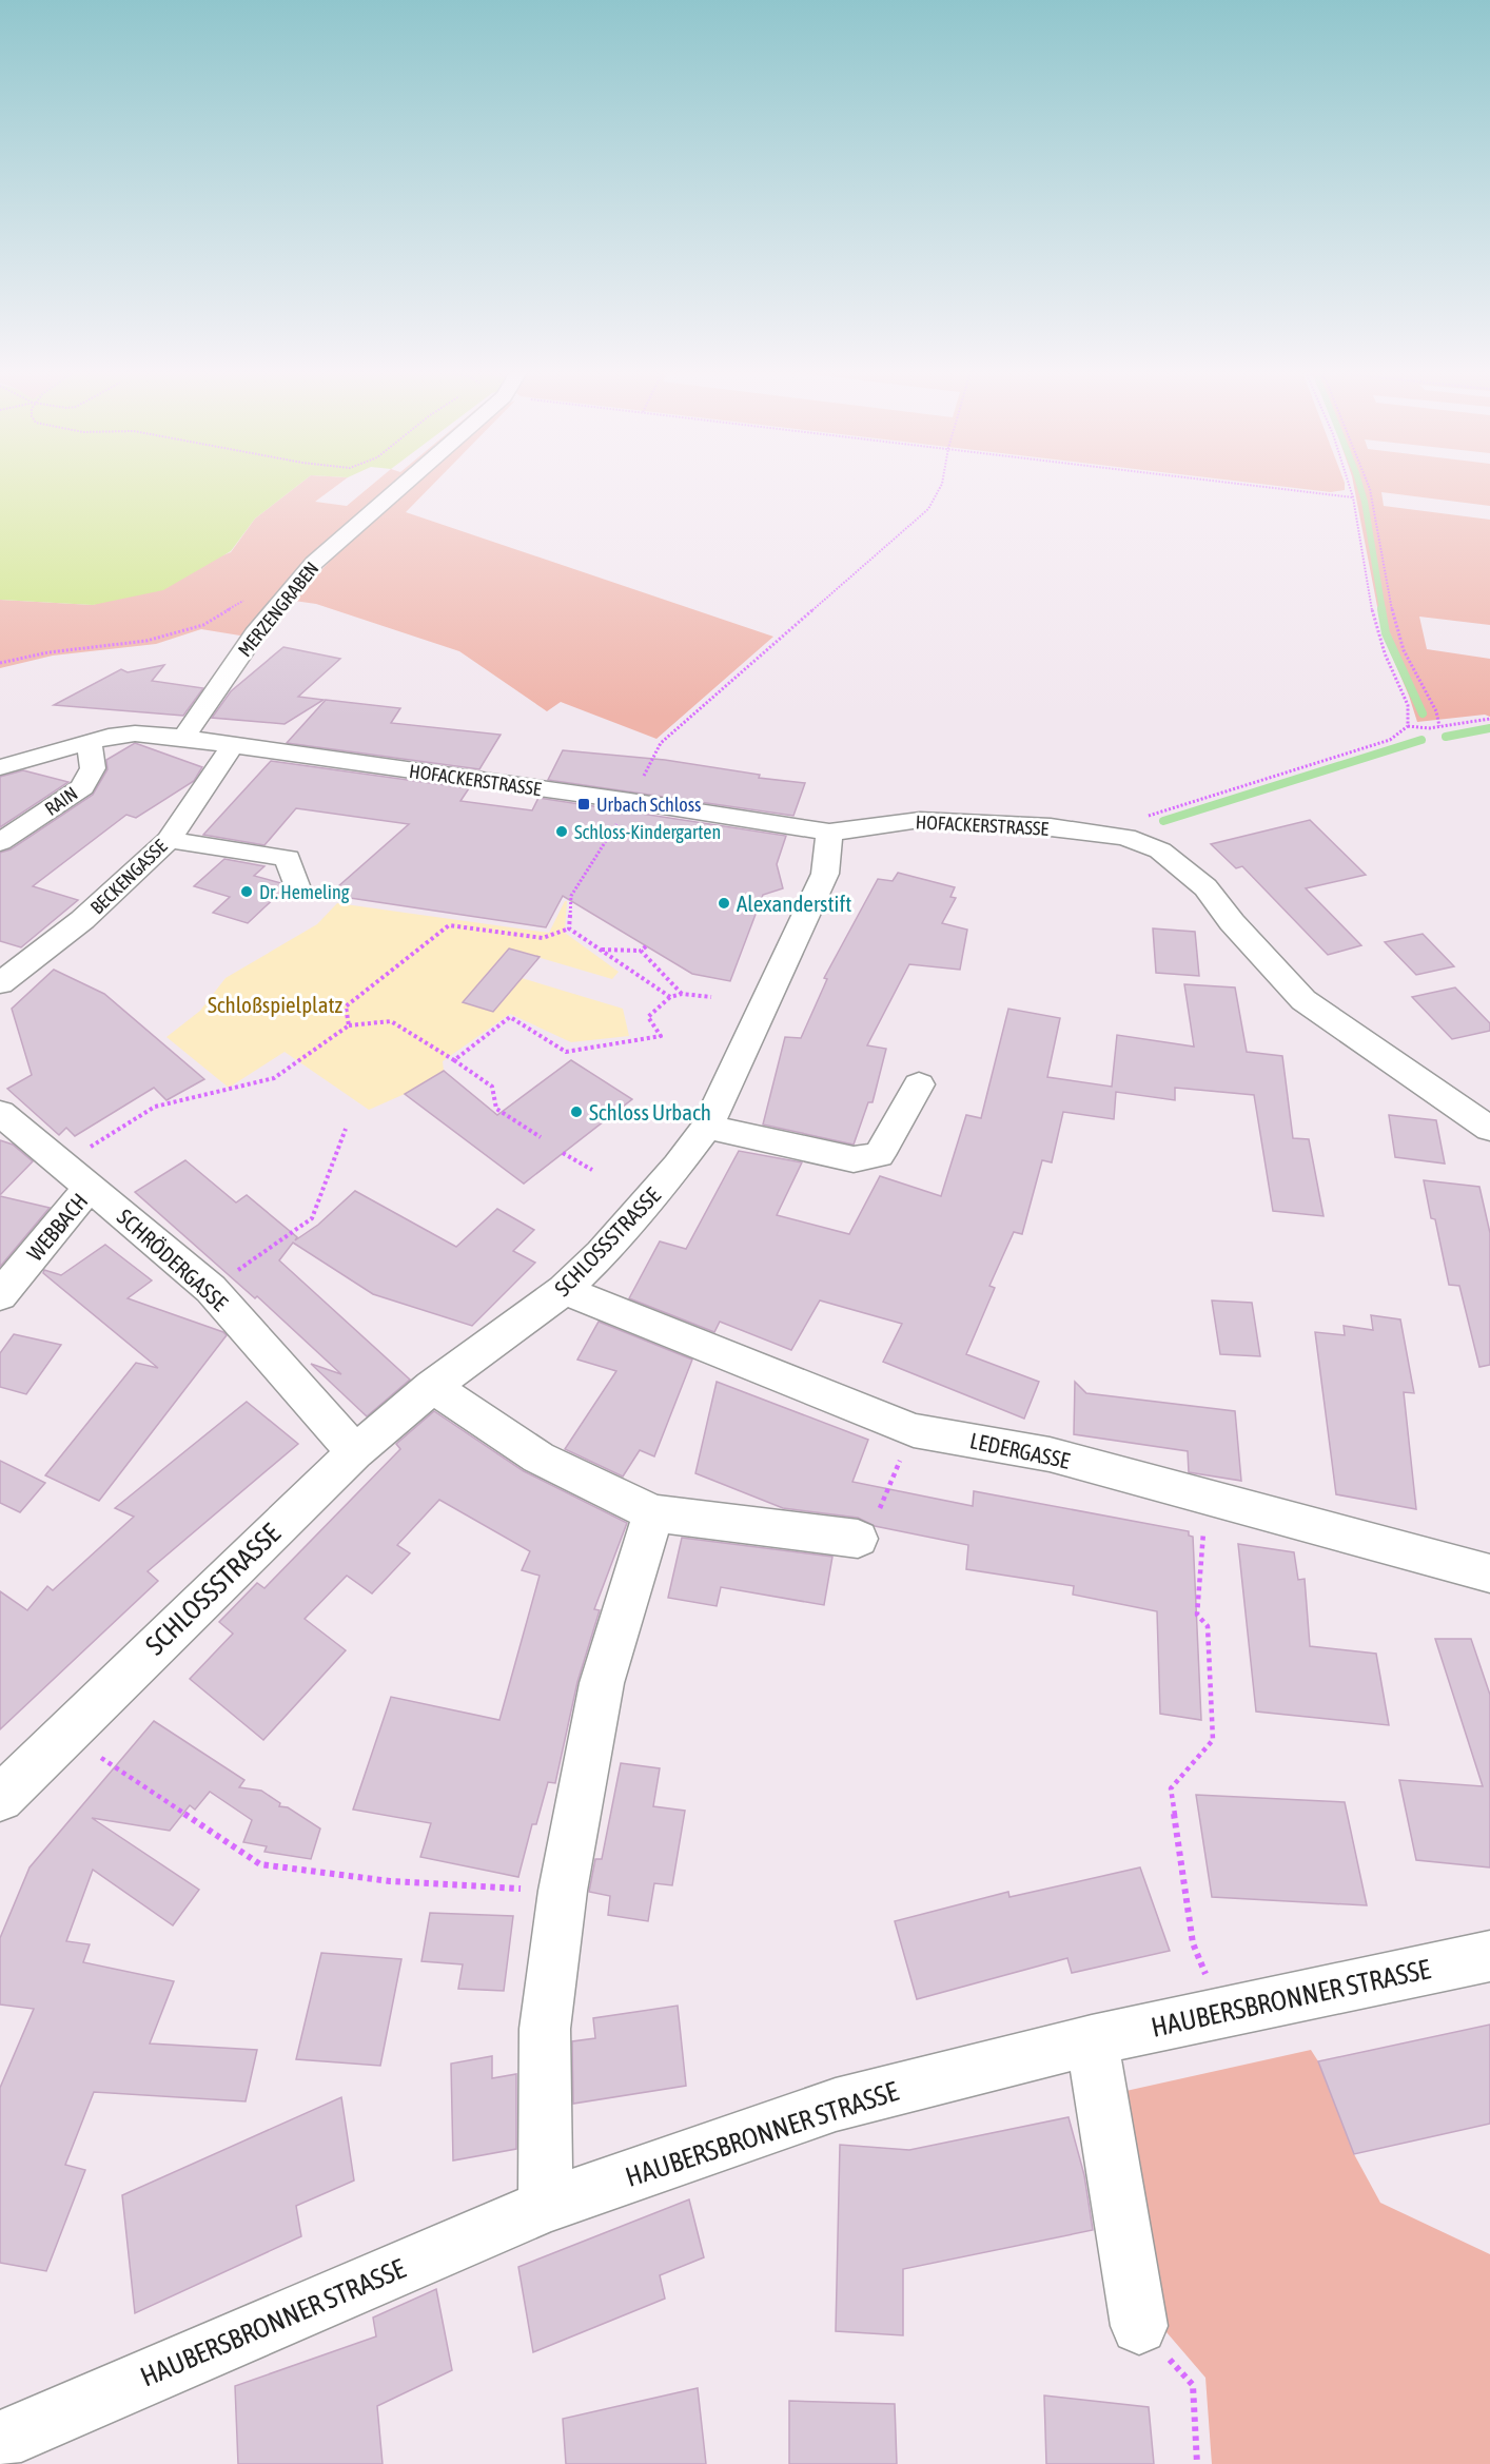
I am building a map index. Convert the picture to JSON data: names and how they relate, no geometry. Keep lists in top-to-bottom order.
{
  "streets": {
    "street": [
      "MERZENGRABEN",
      "HOFACKERSTRASSE",
      "RAIN",
      "BECKENGASSE",
      "WEBBACH",
      "SCHLOSSSTRASSE",
      "SCHRÖDERGASSE",
      "LEDERGASSE",
      "HAUBERSBRONNER STRASSE"
    ]
  },
  "crossings": [
    ["MERZENGRABEN", "HOFACKERSTRASSE"],
    ["HOFACKERSTRASSE", "RAIN"],
    ["HOFACKERSTRASSE", "BECKENGASSE"],
    ["HOFACKERSTRASSE", "SCHLOSSSTRASSE"],
    ["WEBBACH", "SCHRÖDERGASSE"],
    ["SCHLOSSSTRASSE", "SCHRÖDERGASSE"],
    ["SCHLOSSSTRASSE", "LEDERGASSE"]
  ],
  "parks": ["Schloßspielplatz"],
  "places": {
    "transit": ["Urbach Schloss"],
    "other": [
      "Schloss-Kindergarten",
      "Dr. Hemeling",
      "Alexanderstift",
      "Schloss Urbach"
    ]
  }
}
